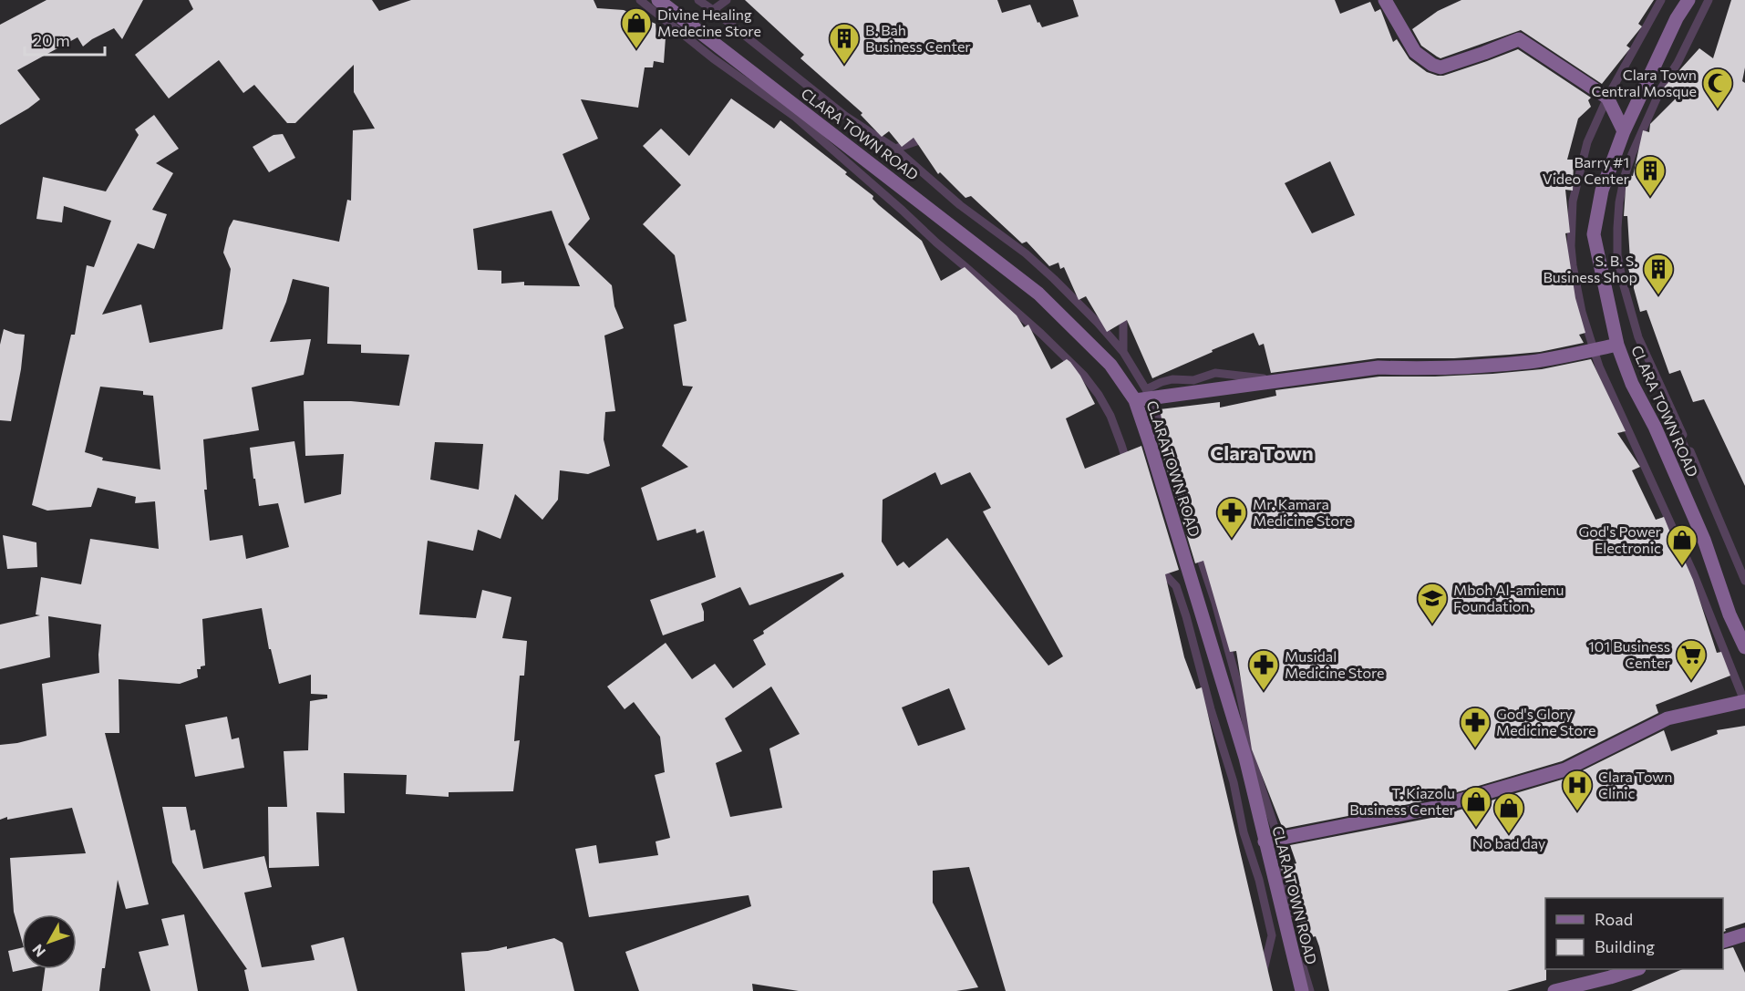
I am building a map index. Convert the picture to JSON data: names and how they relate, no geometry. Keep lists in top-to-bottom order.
{
  "streets": {
    "street": ["CLARA TOWN ROAD"]
  },
  "districts": ["Clara Town"],
  "places": {
    "shop": [
      "Divine Healing Medecine Store",
      "God's Power Electronic",
      "T. Kiazolu Business Center",
      "No bad day"
    ],
    "building": ["B. Bah Business Center", "Barry #1 Video Center", "S. B. S. Business Shop"],
    "mosque": ["Clara Town Central Mosque"],
    "pharmacy": ["Mr. Kamara Medicine Store", "Musidal Medicine Store", "God's Glory Medicine Store"],
    "school or university": ["Mboh Al-amienu Foundation."],
    "supermarket": ["101 Business Center"],
    "hospital": ["Clara Town Clinic"]
  },
  "legend": ["Road", "Building"],
  "scale_bar": "20 m",
  "north": "bottom left"
}
